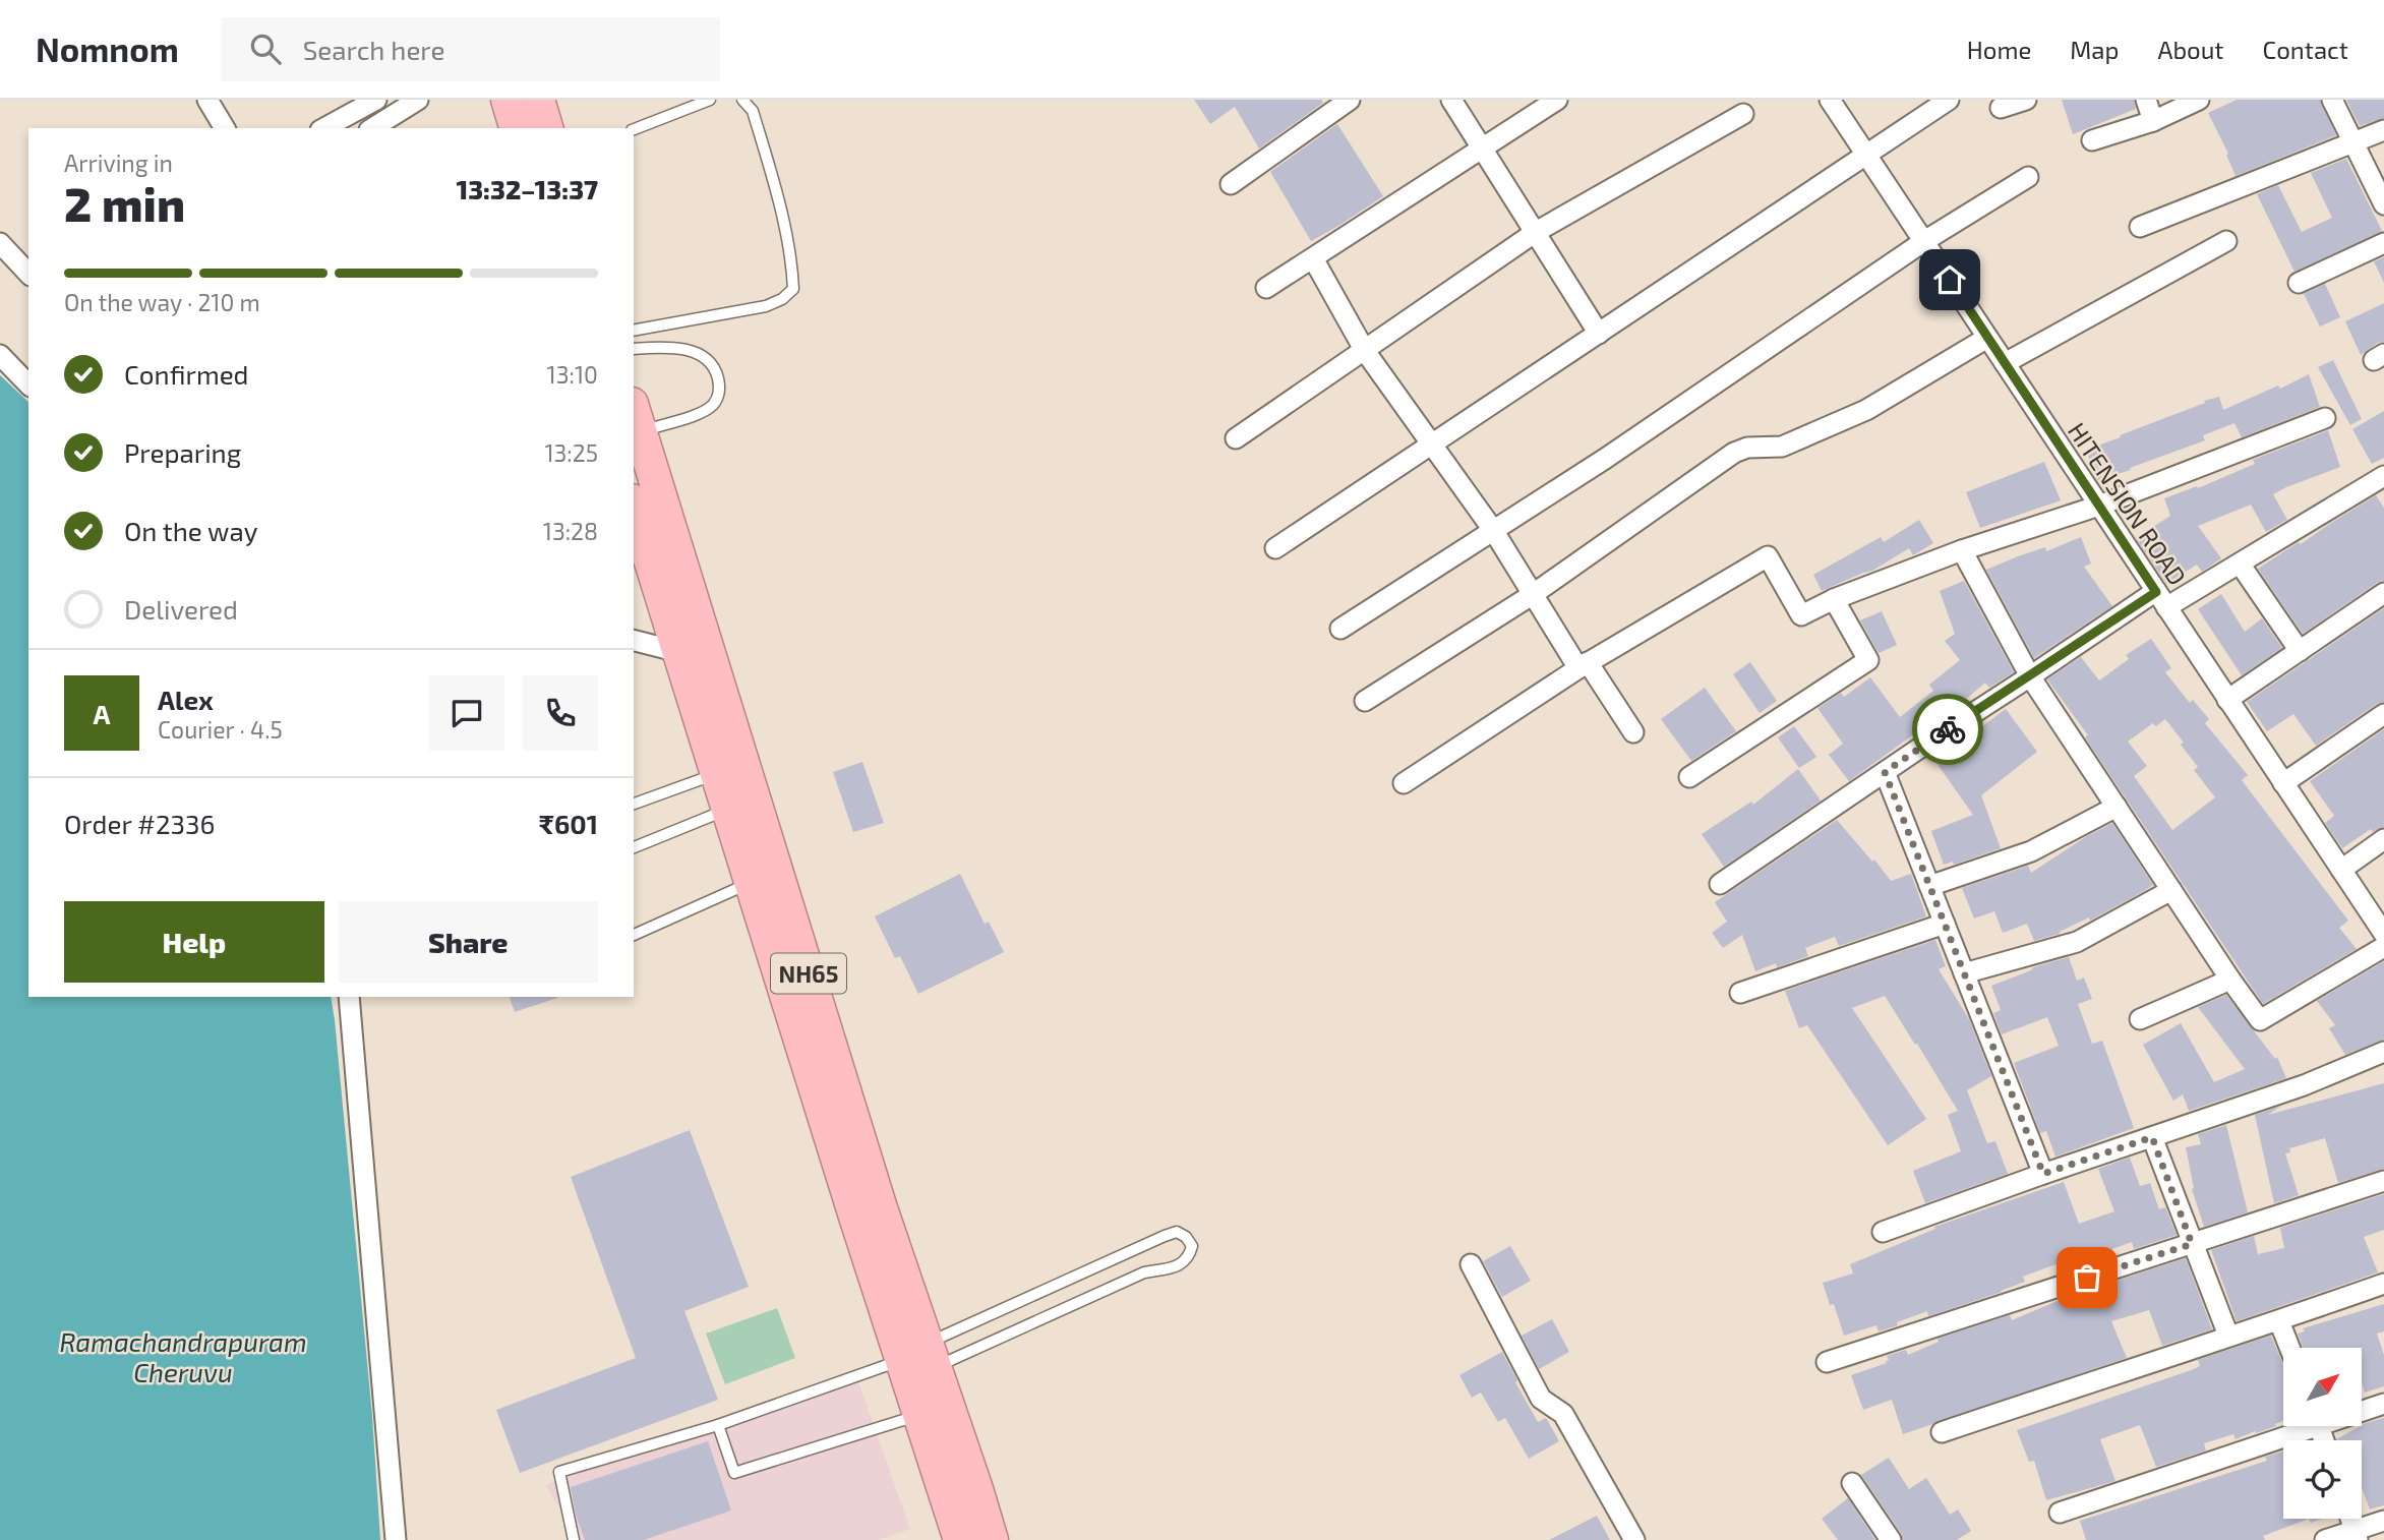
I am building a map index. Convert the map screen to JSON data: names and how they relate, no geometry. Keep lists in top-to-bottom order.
{
  "streets": {
    "highway": ["NH65"],
    "street": ["HITENSION ROAD"]
  },
  "water": ["Ramachandrapuram Cheruvu"],
  "north": "top right",
  "page": {
    "header": "Nomnom",
    "search": "Search here",
    "nav": [
      "Home",
      "Map",
      "About",
      "Contact"
    ],
    "heading": ["2 min", "Arriving in", "13:32–13:37"],
    "panel": [
      "Alex",
      "Courier · 4.5",
      "Order #2336",
      "₹601"
    ],
    "bar": "On the way · 210 m",
    "list": [
      ["Confirmed", "13:10"],
      ["Preparing", "13:25"],
      ["On the way", "13:28"],
      "Delivered"
    ],
    "round": "A",
    "buttons": ["Help", "Share"]
  }
}
